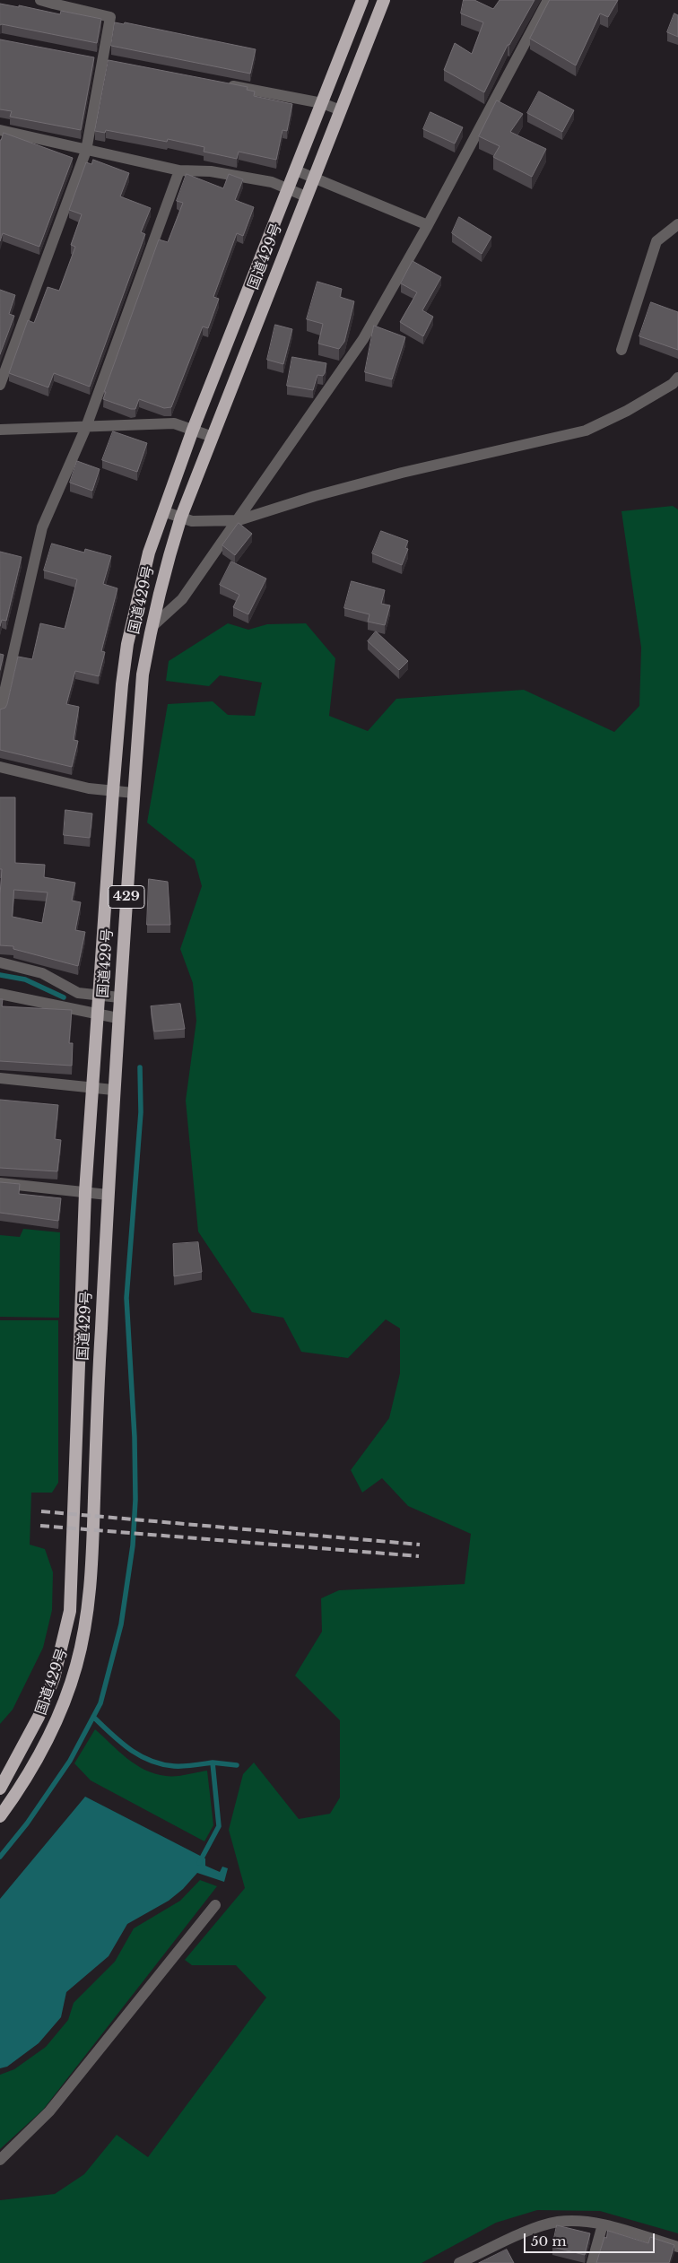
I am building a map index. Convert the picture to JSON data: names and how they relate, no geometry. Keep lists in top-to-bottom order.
{
  "streets": {
    "highway": ["国道429号", "429"]
  },
  "scale_bar": "50 m"
}
